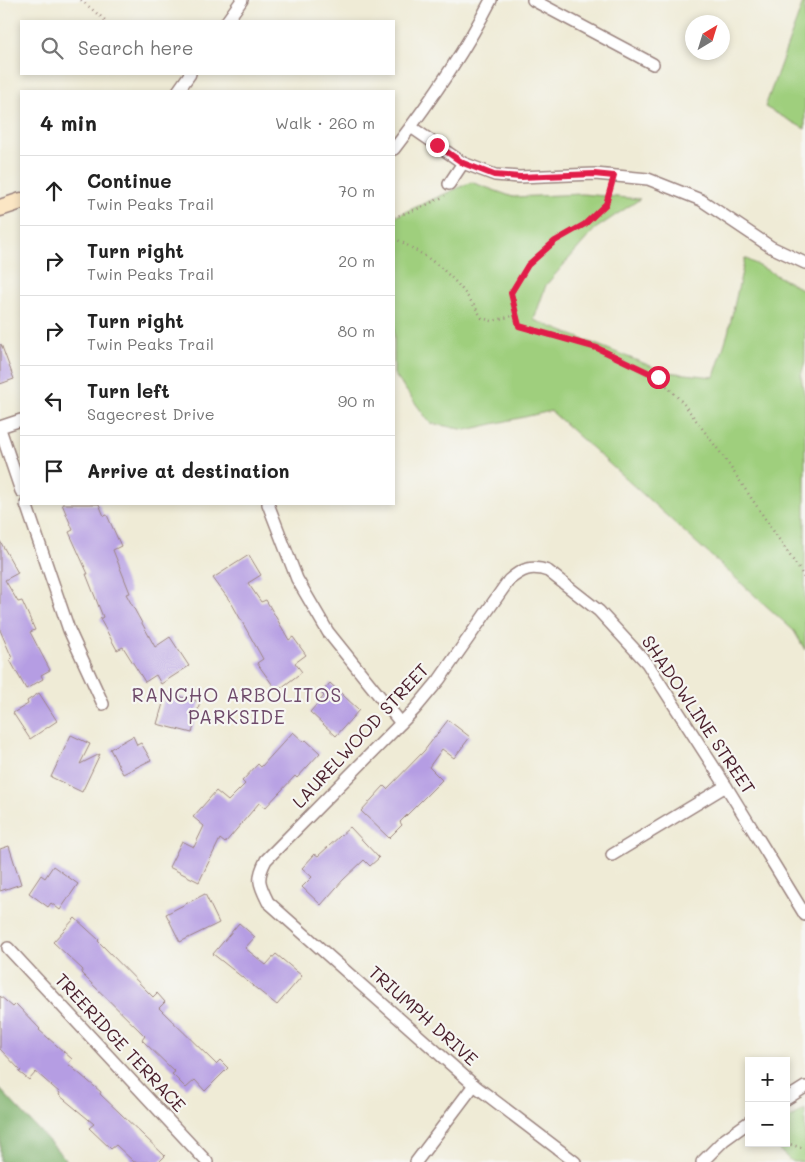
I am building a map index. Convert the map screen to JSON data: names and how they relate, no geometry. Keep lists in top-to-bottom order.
{
  "streets": {
    "street": [
      "SHADOWLINE STREET",
      "LAURELWOOD STREET",
      "TRIUMPH DRIVE",
      "TREERIDGE TERRACE"
    ]
  },
  "crossings": [
    ["SHADOWLINE STREET", "LAURELWOOD STREET"],
    ["LAURELWOOD STREET", "TRIUMPH DRIVE"]
  ],
  "districts": ["RANCHO ARBOLITOS PARKSIDE"],
  "north": "top right",
  "page": {
    "search": "Search here",
    "heading": ["4 min", "Walk · 260 m"],
    "list": [
      ["Continue", "Twin Peaks Trail", "70 m"],
      ["Turn right", "Twin Peaks Trail", "20 m"],
      ["Turn right", "Twin Peaks Trail", "80 m"],
      ["Turn left", "Sagecrest Drive", "90 m"],
      "Arrive at destination"
    ],
    "map_buttons": ["+", "−"]
  }
}
